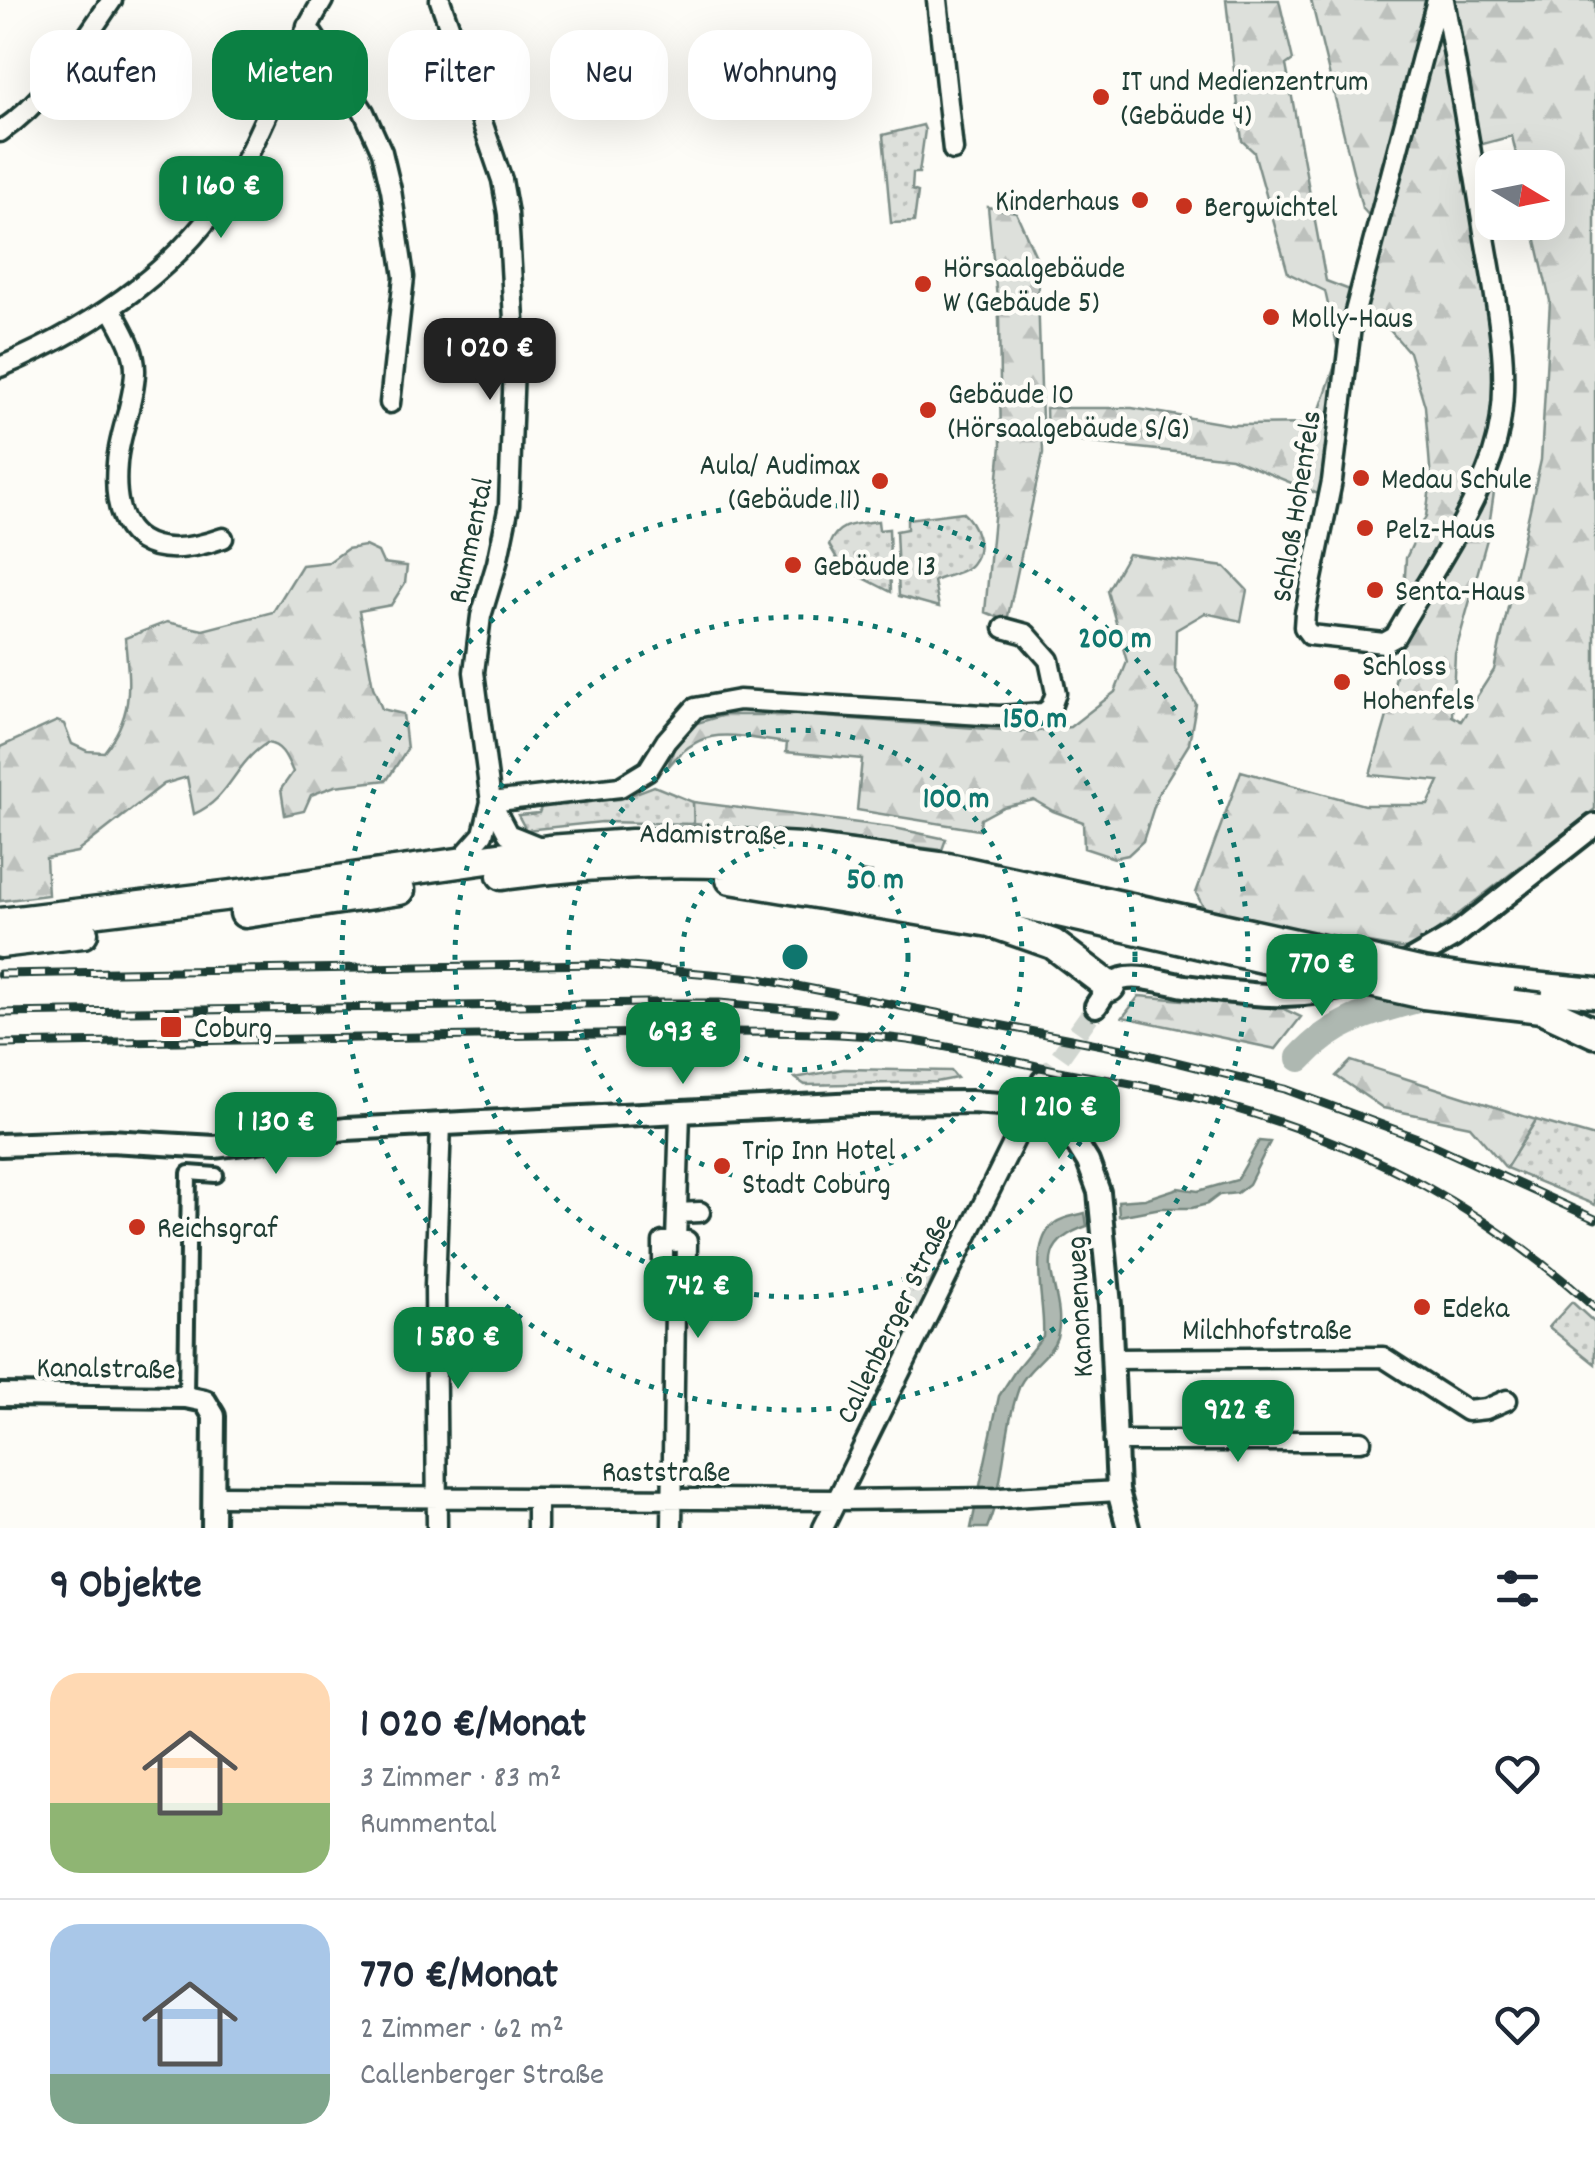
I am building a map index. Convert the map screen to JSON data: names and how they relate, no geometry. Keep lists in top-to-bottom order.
{
  "streets": {
    "highway": ["Adamistraße"],
    "street": [
      "Schloß Hohenfels",
      "Rummental",
      "Kanonenweg",
      "Callenberger Straße",
      "Milchhofstraße",
      "Kanalstraße",
      "Raststraße"
    ]
  },
  "crossings": [
    ["Rummental", "Adamistraße"],
    ["Kanonenweg", "Callenberger Straße"],
    ["Kanonenweg", "Milchhofstraße"],
    ["Kanonenweg", "Raststraße"],
    ["Callenberger Straße", "Raststraße"],
    ["Kanalstraße", "Raststraße"]
  ],
  "places": {
    "other": [
      "IT und Medienzentrum (Gebäude 4)",
      "Kinderhaus",
      "Bergwichtel",
      "Hörsaalgebäude W (Gebäude 5)",
      "Molly-Haus",
      "Gebäude 10 (Hörsaalgebäude S/G)",
      "Medau Schule",
      "Aula/ Audimax (Gebäude 11)",
      "Pelz-Haus",
      "Gebäude 13",
      "Senta-Haus",
      "Schloss Hohenfels",
      "Trip Inn Hotel Stadt Coburg",
      "Reichsgraf",
      "Edeka"
    ],
    "transit": ["Coburg"]
  },
  "north": "right",
  "page": {
    "chip": [
      "Kaufen",
      "Mieten",
      "Filter",
      "Neu",
      "Wohnung"
    ],
    "price": [
      "1 160 €",
      "1 020 €",
      "770 €",
      "693 €",
      "1 210 €",
      "1 130 €",
      "742 €",
      "1 580 €",
      "922 €"
    ],
    "heading": "9 Objekte",
    "list": [
      {
        "name": "1 020 €/Monat",
        "note": "3 Zimmer · 83 m² · Rummental"
      },
      {
        "name": "770 €/Monat",
        "note": "2 Zimmer · 62 m² · Callenberger Straße"
      }
    ]
  },
  "rings": [
    "200 m",
    "150 m",
    "100 m",
    "50 m"
  ]
}
